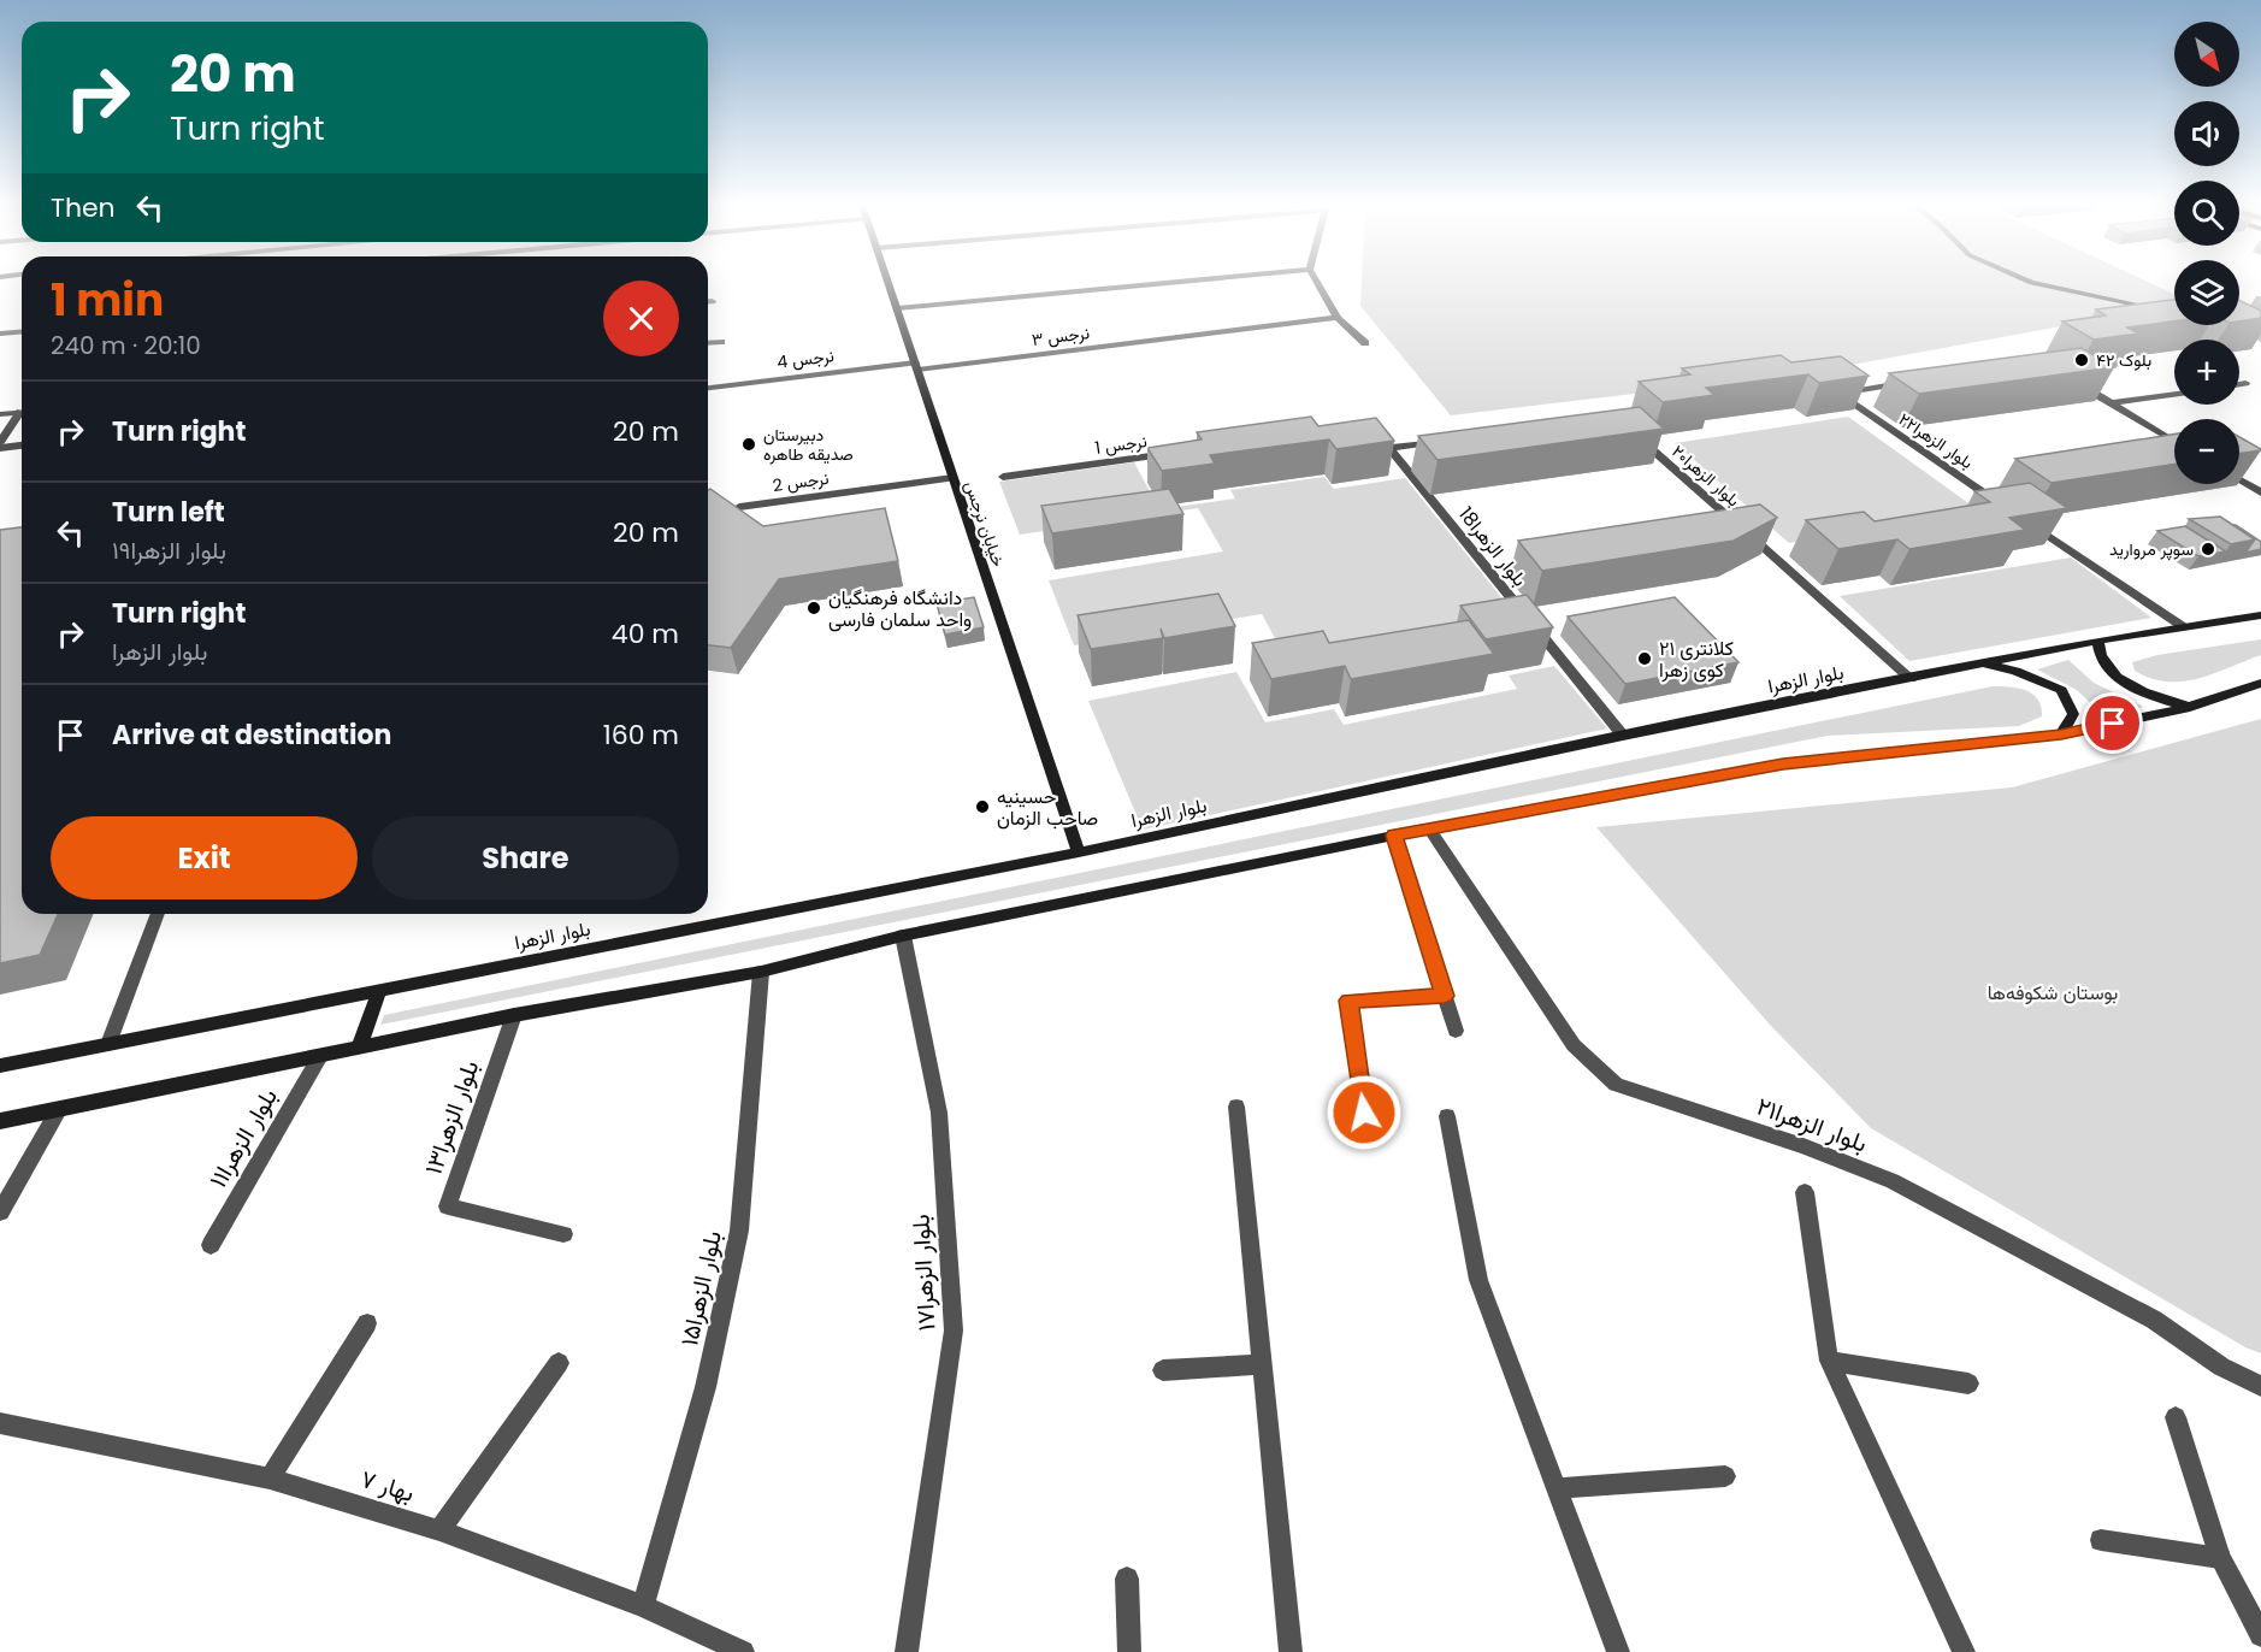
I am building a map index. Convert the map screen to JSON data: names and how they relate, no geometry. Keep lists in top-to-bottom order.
{
  "streets": {
    "main road": ["خیابان نرجس", "بلوار الزهرا"],
    "street": [
      "نرجس ۳",
      "4 نرجس",
      "بلوار الزهرا۲۲",
      "1 نرجس",
      "بلوار الزهرا۲۰",
      "2 نرجس",
      "18بلوار الزهرا",
      "بلوار الزهرا۱۳",
      "بلوار الزهرا۲۱",
      "بلوار الزهرا۱۱",
      "بلوار الزهرا۱۷",
      "بلوار الزهرا۱۵",
      "بهار ۷"
    ]
  },
  "crossings": [
    ["نرجس ۳", "4 نرجس"],
    ["نرجس ۳", "خیابان نرجس"],
    ["4 نرجس", "خیابان نرجس"],
    ["بلوار الزهرا۲۰", "بلوار الزهرا"],
    ["2 نرجس", "خیابان نرجس"],
    ["خیابان نرجس", "بلوار الزهرا"],
    ["18بلوار الزهرا", "بلوار الزهرا"],
    ["بلوار الزهرا۱۵", "بهار ۷"]
  ],
  "parks": ["بوستان شکوفه‌ها"],
  "places": [
    "بلوک ۴۲",
    "دبیرستان صدیقه طاهره",
    "سوپر مروارید",
    "دانشگاه فرهنگیان واحد سلمان فارسی",
    "کلانتری ۲۱ کوی زهرا",
    "حسینیه صاحب الزمان"
  ],
  "north": "bottom right",
  "page": {
    "map_buttons": ["+", "−"],
    "turn": ["20 m", "Turn right"],
    "then": "Then",
    "heading": ["1 min", "240 m · 20:10"],
    "list": [
      {
        "name": "Turn right",
        "value": "20 m"
      },
      {
        "name": "Turn left",
        "note": "بلوار الزهرا۱۹",
        "value": "20 m"
      },
      {
        "name": "Turn right",
        "note": "بلوار الزهرا",
        "value": "40 m"
      },
      {
        "name": "Arrive at destination",
        "value": "160 m"
      }
    ],
    "buttons": ["Exit", "Share"]
  }
}
